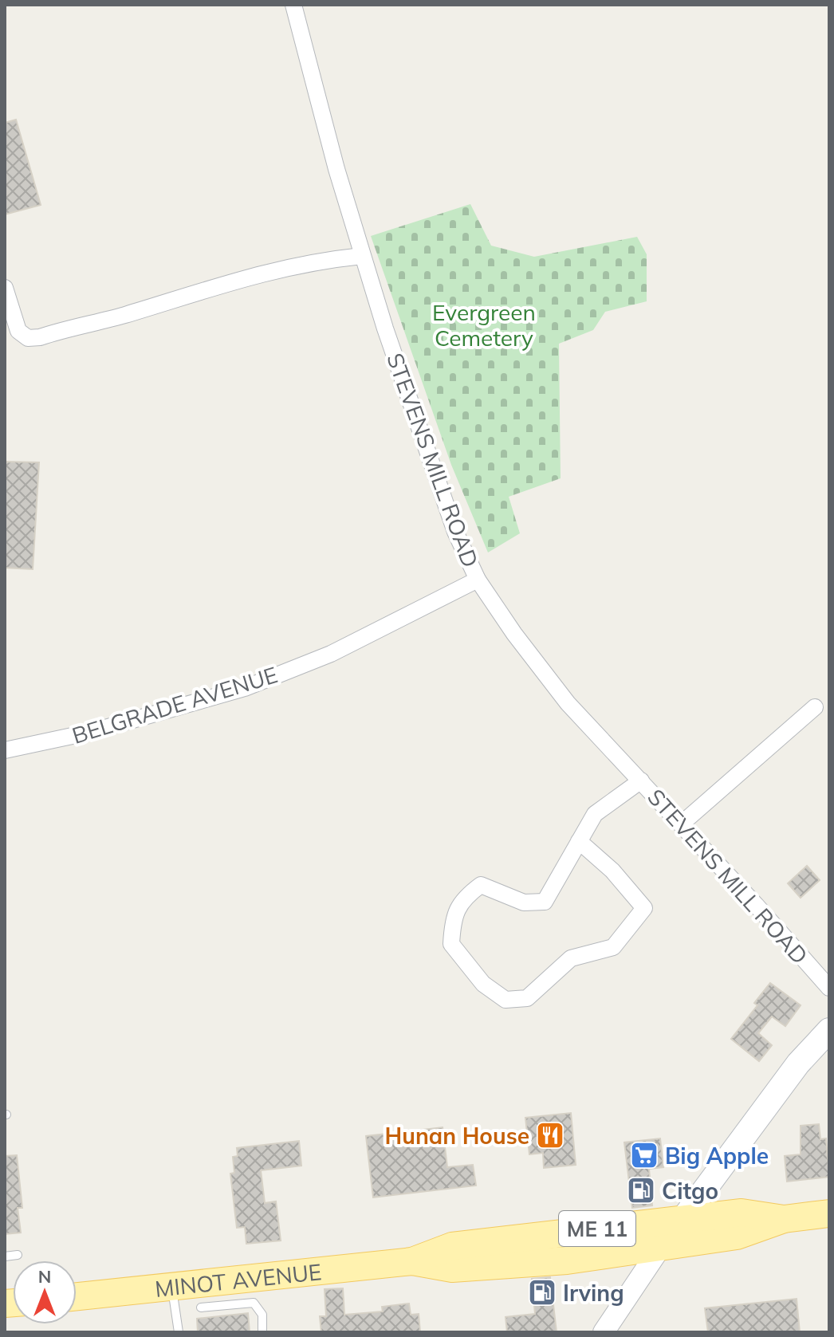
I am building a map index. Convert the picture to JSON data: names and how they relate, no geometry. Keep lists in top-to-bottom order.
{
  "streets": {
    "main road": ["ME 11", "MINOT AVENUE"],
    "street": ["STEVENS MILL ROAD", "BELGRADE AVENUE"]
  },
  "crossings": [
    ["STEVENS MILL ROAD", "BELGRADE AVENUE"]
  ],
  "parks": ["Evergreen Cemetery"],
  "places": {
    "restaurant": ["Hunan House"],
    "supermarket": ["Big Apple"],
    "fuel station": ["Citgo", "Irving"]
  },
  "north": "top"
}
